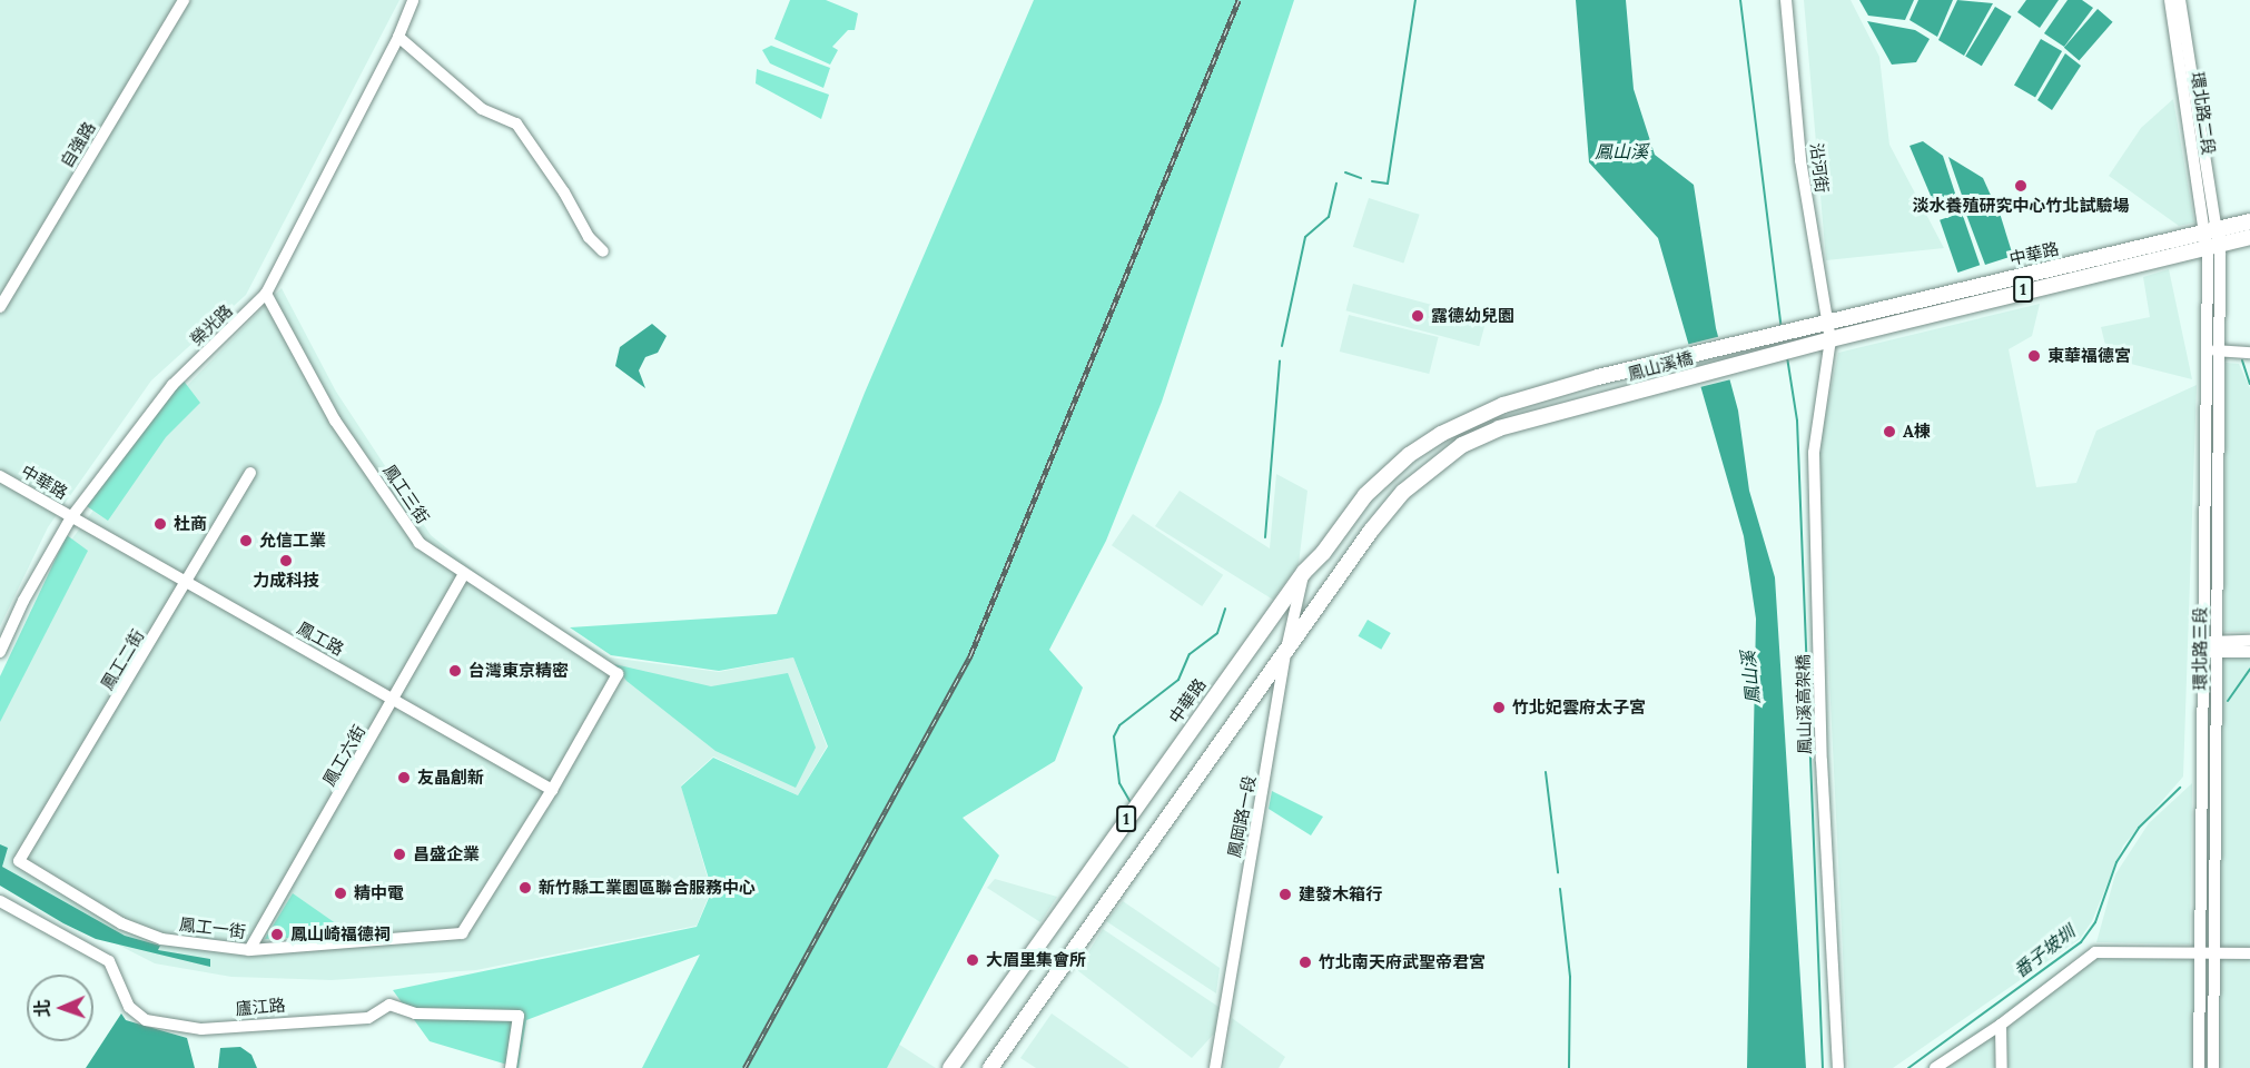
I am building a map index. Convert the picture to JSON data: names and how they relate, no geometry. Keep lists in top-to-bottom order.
{
  "streets": {
    "main road": ["中華路", "1", "鳳山溪橋"],
    "street": [
      "環北路二段",
      "自強路",
      "沿河街",
      "榮光路",
      "鳳工三街",
      "鳳工路",
      "環北路三段",
      "鳳工二街",
      "鳳山溪高架橋",
      "鳳工六街",
      "鳳岡路一段",
      "鳳工一街",
      "廬江路"
    ]
  },
  "crossings": [
    ["環北路二段", "中華路"],
    ["環北路二段", "環北路三段"],
    ["沿河街", "中華路"],
    ["沿河街", "鳳山溪橋"],
    ["沿河街", "鳳山溪高架橋"],
    ["中華路", "榮光路"],
    ["中華路", "鳳山溪橋"],
    ["中華路", "鳳工路"],
    ["中華路", "環北路三段"],
    ["中華路", "鳳山溪高架橋"],
    ["中華路", "鳳岡路一段"],
    ["1", "鳳山溪橋"],
    ["1", "鳳岡路一段"],
    ["榮光路", "鳳工三街"],
    ["榮光路", "鳳工路"],
    ["鳳山溪橋", "鳳山溪高架橋"],
    ["鳳山溪橋", "鳳岡路一段"],
    ["鳳工三街", "鳳工路"],
    ["鳳工三街", "鳳工六街"],
    ["鳳工三街", "鳳工一街"],
    ["鳳工路", "鳳工二街"],
    ["鳳工路", "鳳工六街"],
    ["鳳工路", "鳳工一街"],
    ["鳳工二街", "鳳工一街"],
    ["鳳工六街", "鳳工一街"]
  ],
  "water": ["鳳山溪", "番子坡圳"],
  "places": [
    "淡水養殖研究中心竹北試驗場",
    "露德幼兒園",
    "東華福德宮",
    "A棟",
    "杜商",
    "允信工業",
    "力成科技",
    "台灣東京精密",
    "竹北妃雲府太子宮",
    "友晶創新",
    "昌盛企業",
    "新竹縣工業園區聯合服務中心",
    "精中電",
    "建發木箱行",
    "鳳山崎福德祠",
    "大眉里集會所",
    "竹北南天府武聖帝君宮"
  ],
  "north": "left"
}
